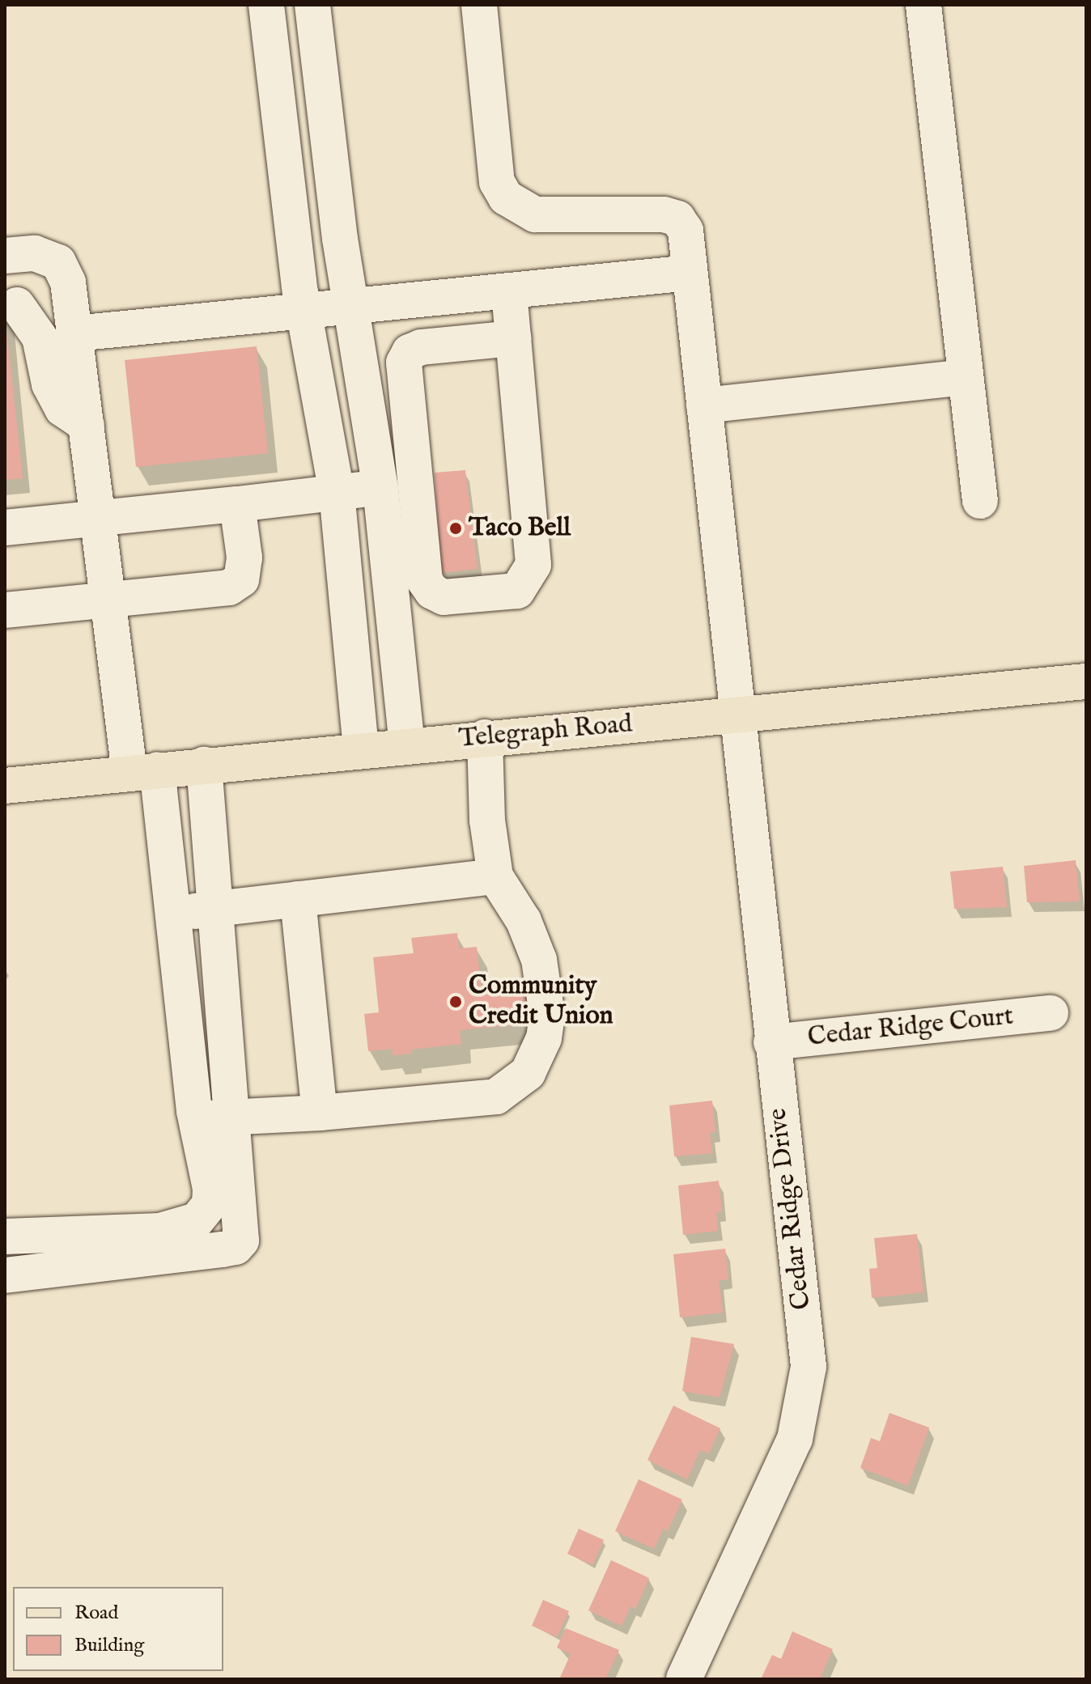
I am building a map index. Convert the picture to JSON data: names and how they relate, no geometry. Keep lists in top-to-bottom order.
{
  "streets": {
    "main road": ["Telegraph Road"],
    "street": ["Cedar Ridge Court", "Cedar Ridge Drive"]
  },
  "crossings": [
    ["Telegraph Road", "Cedar Ridge Drive"],
    ["Cedar Ridge Court", "Cedar Ridge Drive"]
  ],
  "places": ["Taco Bell", "Community Credit Union"],
  "legend": ["Road", "Building"]
}
